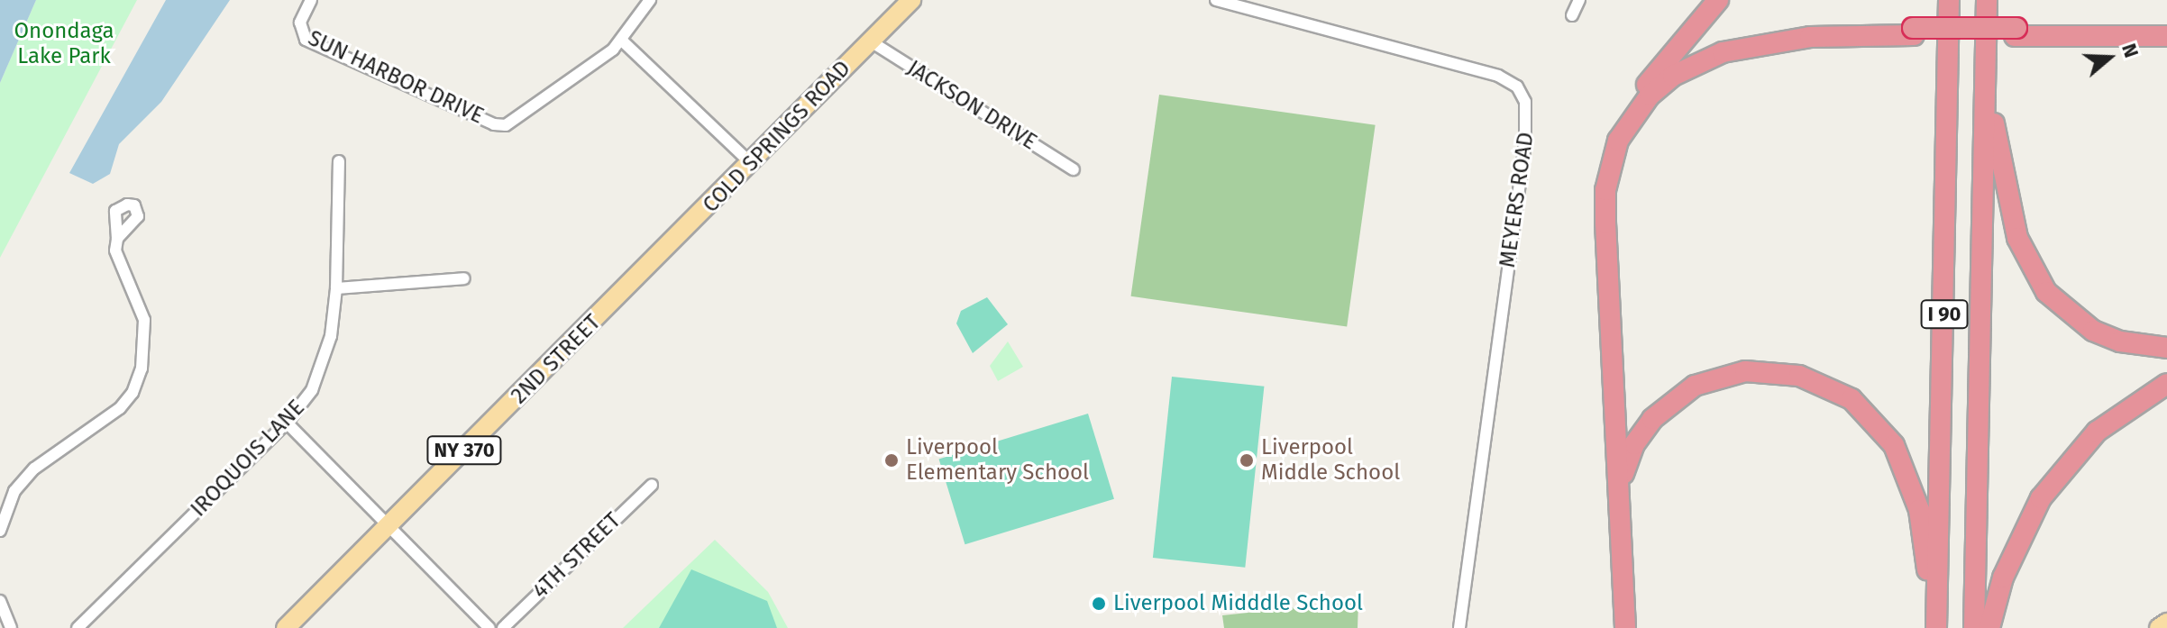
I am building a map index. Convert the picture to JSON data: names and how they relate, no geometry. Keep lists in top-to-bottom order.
{
  "streets": {
    "highway": ["I 90"],
    "main road": ["COLD SPRINGS ROAD", "2ND STREET", "NY 370"],
    "street": [
      "SUN HARBOR DRIVE",
      "JACKSON DRIVE",
      "MEYERS ROAD",
      "IROQUOIS LANE",
      "4TH STREET"
    ]
  },
  "crossings": [
    ["JACKSON DRIVE", "COLD SPRINGS ROAD"],
    ["COLD SPRINGS ROAD", "2ND STREET"]
  ],
  "parks": ["Onondaga Lake Park"],
  "places": ["Liverpool Elementary School", "Liverpool Middle School", "Liverpool Midddle School"],
  "north": "right"
}
